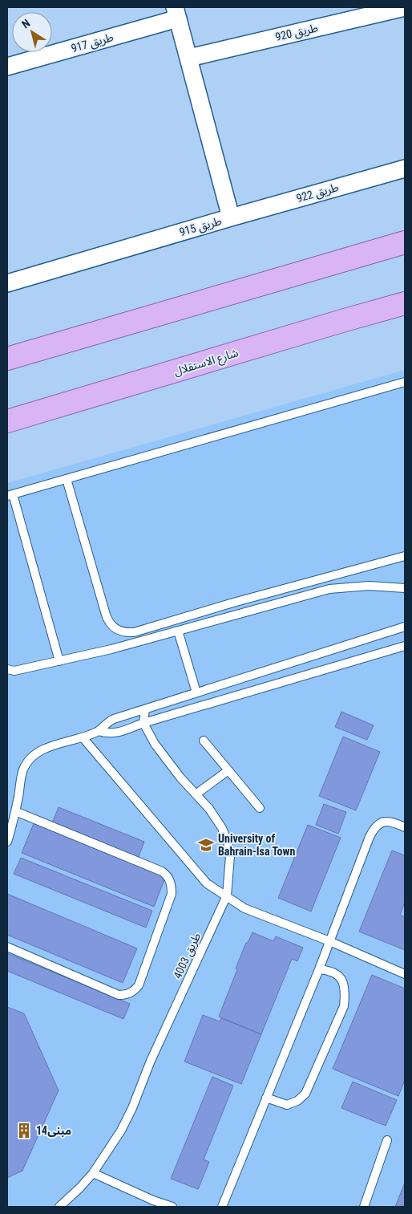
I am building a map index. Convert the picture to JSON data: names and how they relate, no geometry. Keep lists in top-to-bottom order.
{
  "streets": {
    "main road": ["شارع الاستقلال"],
    "street": [
      "طريق 920",
      "طريق 917",
      "طريق 922",
      "طريق 915"
    ],
    "lane": ["طريق 4003"]
  },
  "crossings": [
    ["طريق 920", "طريق 915"],
    ["طريق 917", "طريق 915"],
    ["طريق 922", "طريق 915"]
  ],
  "places": {
    "school or university": ["University of Bahrain-Isa Town"],
    "building": ["مبنى14"]
  },
  "north": "top left"
}
